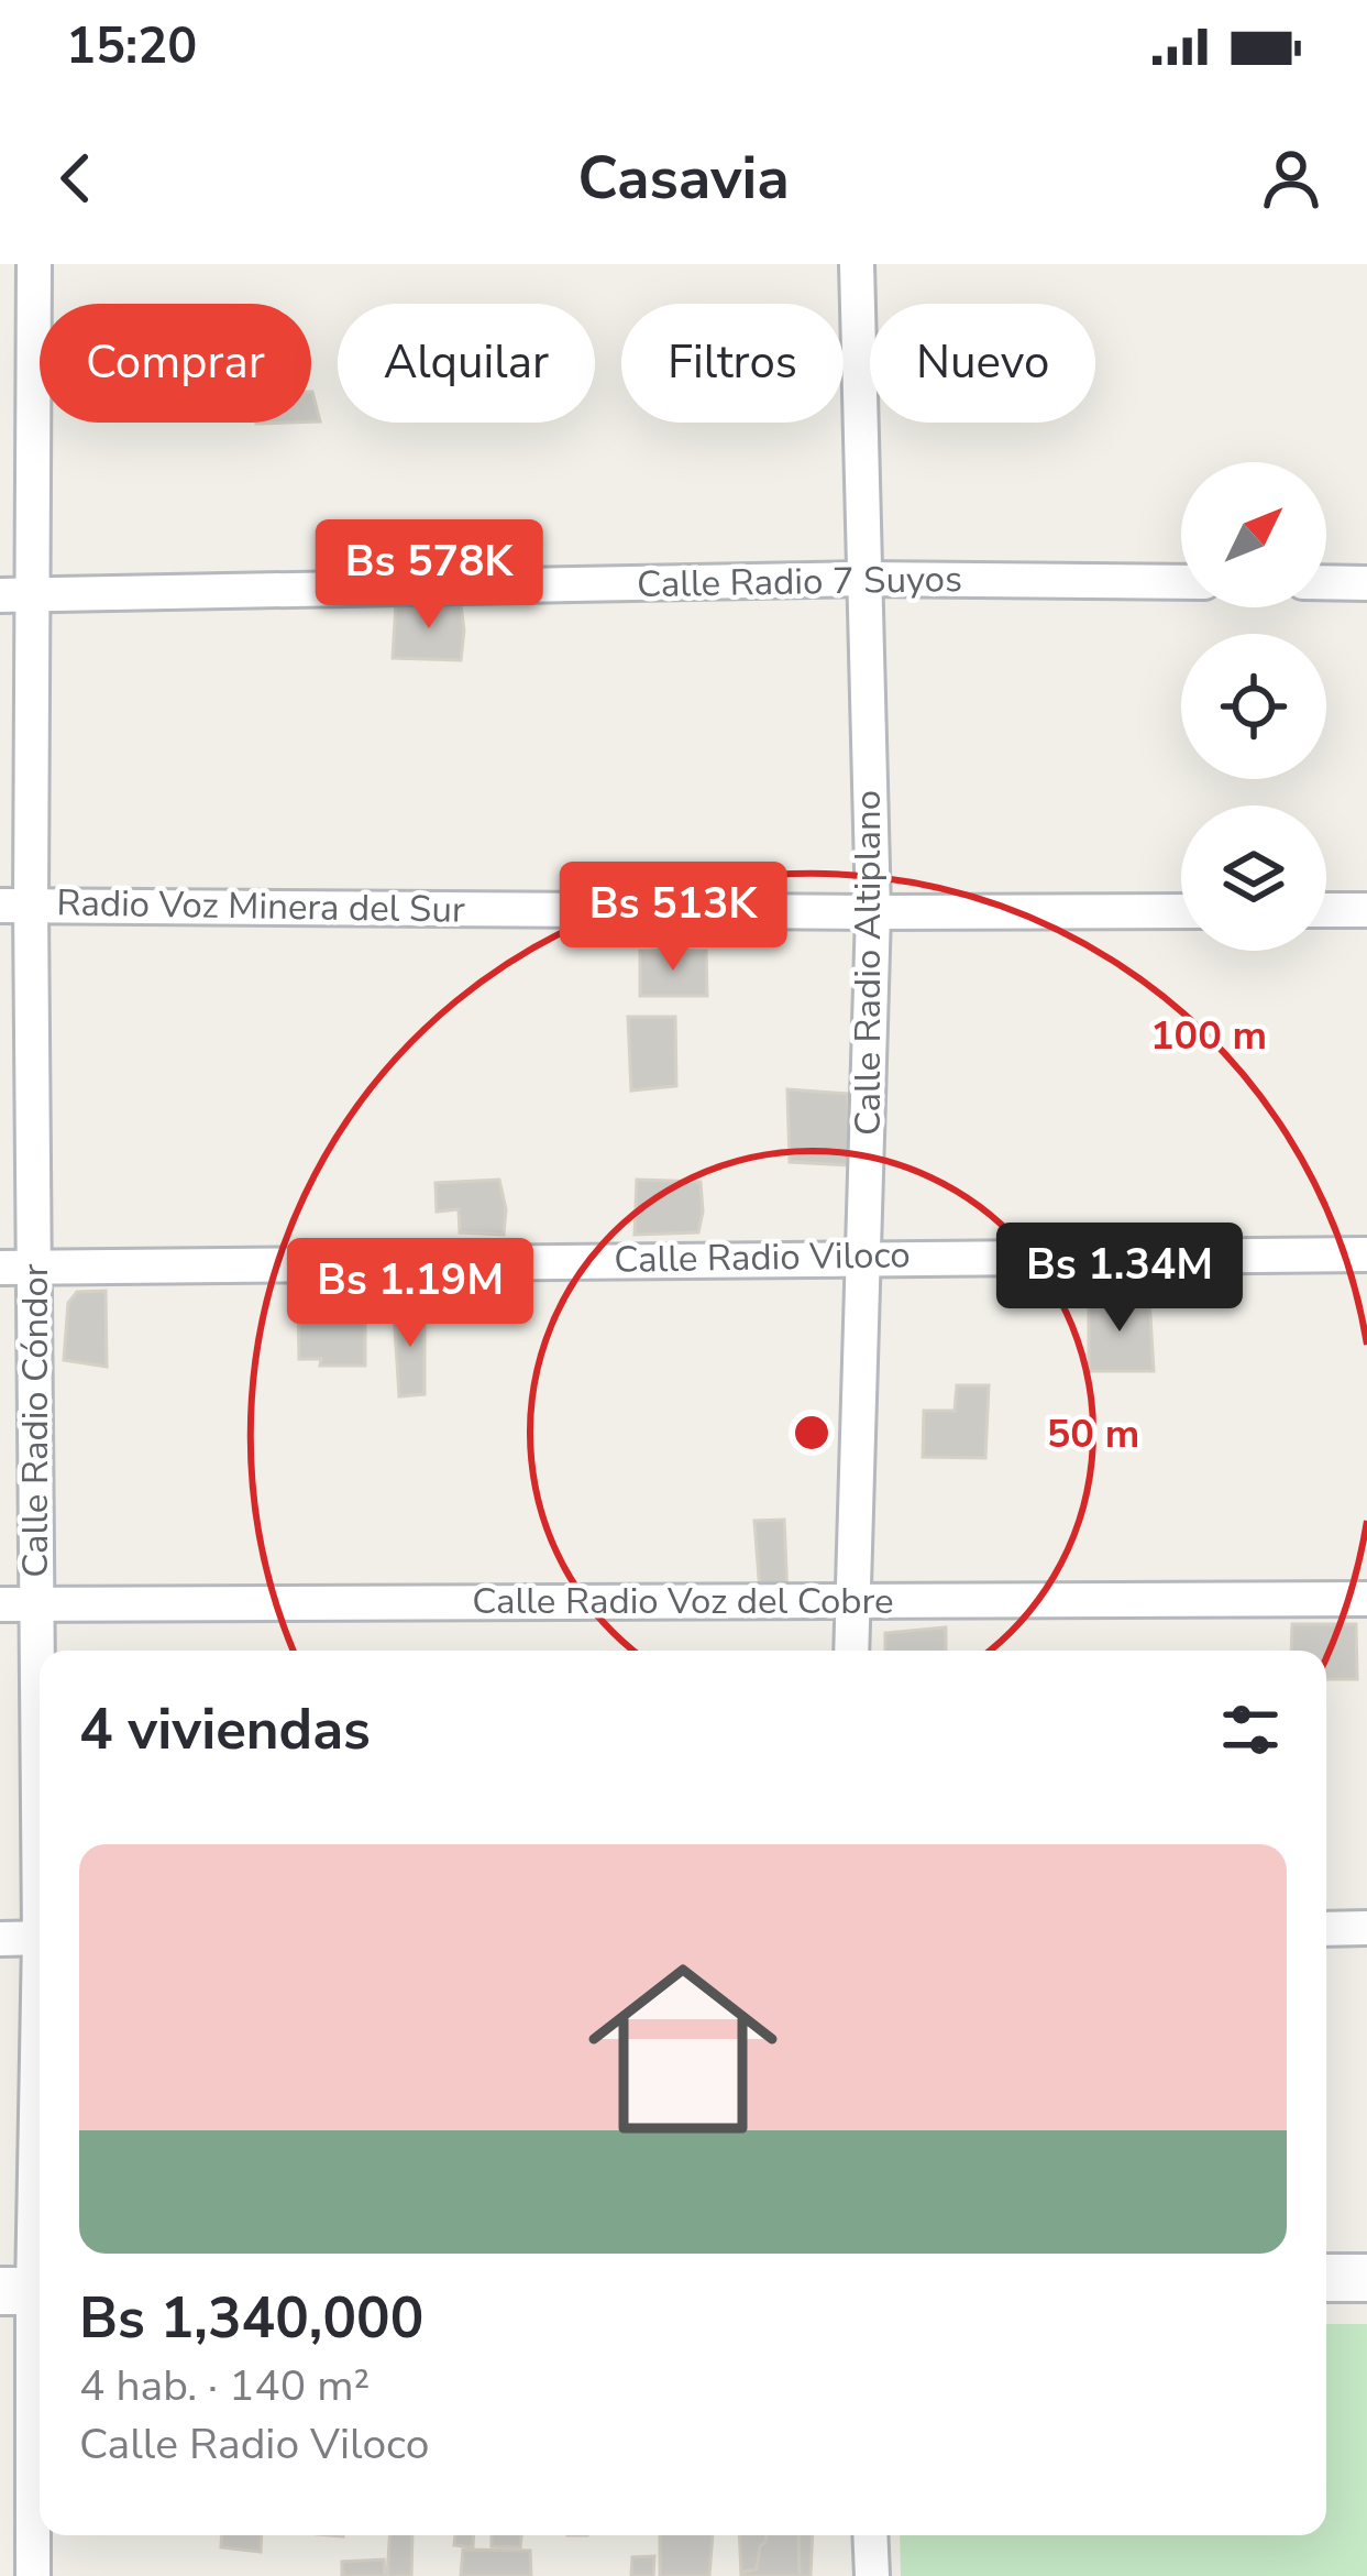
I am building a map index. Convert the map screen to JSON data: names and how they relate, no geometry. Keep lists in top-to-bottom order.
{
  "streets": {
    "street": [
      "Calle Radio 7 Suyos",
      "Radio Voz Minera del Sur",
      "Calle Radio Altiplano",
      "Calle Radio Viloco",
      "Calle Radio Cóndor",
      "Calle Radio Voz del Cobre"
    ]
  },
  "crossings": [
    ["Calle Radio 7 Suyos", "Calle Radio Altiplano"],
    ["Calle Radio 7 Suyos", "Calle Radio Cóndor"],
    ["Radio Voz Minera del Sur", "Calle Radio Altiplano"],
    ["Radio Voz Minera del Sur", "Calle Radio Cóndor"],
    ["Calle Radio Altiplano", "Calle Radio Viloco"],
    ["Calle Radio Altiplano", "Calle Radio Voz del Cobre"],
    ["Calle Radio Viloco", "Calle Radio Cóndor"],
    ["Calle Radio Cóndor", "Calle Radio Voz del Cobre"]
  ],
  "north": "top right",
  "page": {
    "status": "15:20",
    "header": "Casavia",
    "chip": [
      "Comprar",
      "Alquilar",
      "Filtros",
      "Nuevo"
    ],
    "price": [
      "Bs 578K",
      "Bs 513K",
      "Bs 1.34M",
      "Bs 1.19M"
    ],
    "heading": "4 viviendas",
    "list": [
      {
        "name": "Bs 1,340,000",
        "note": "4 hab. · 140 m² · Calle Radio Viloco"
      }
    ]
  },
  "rings": ["100 m", "50 m"]
}
